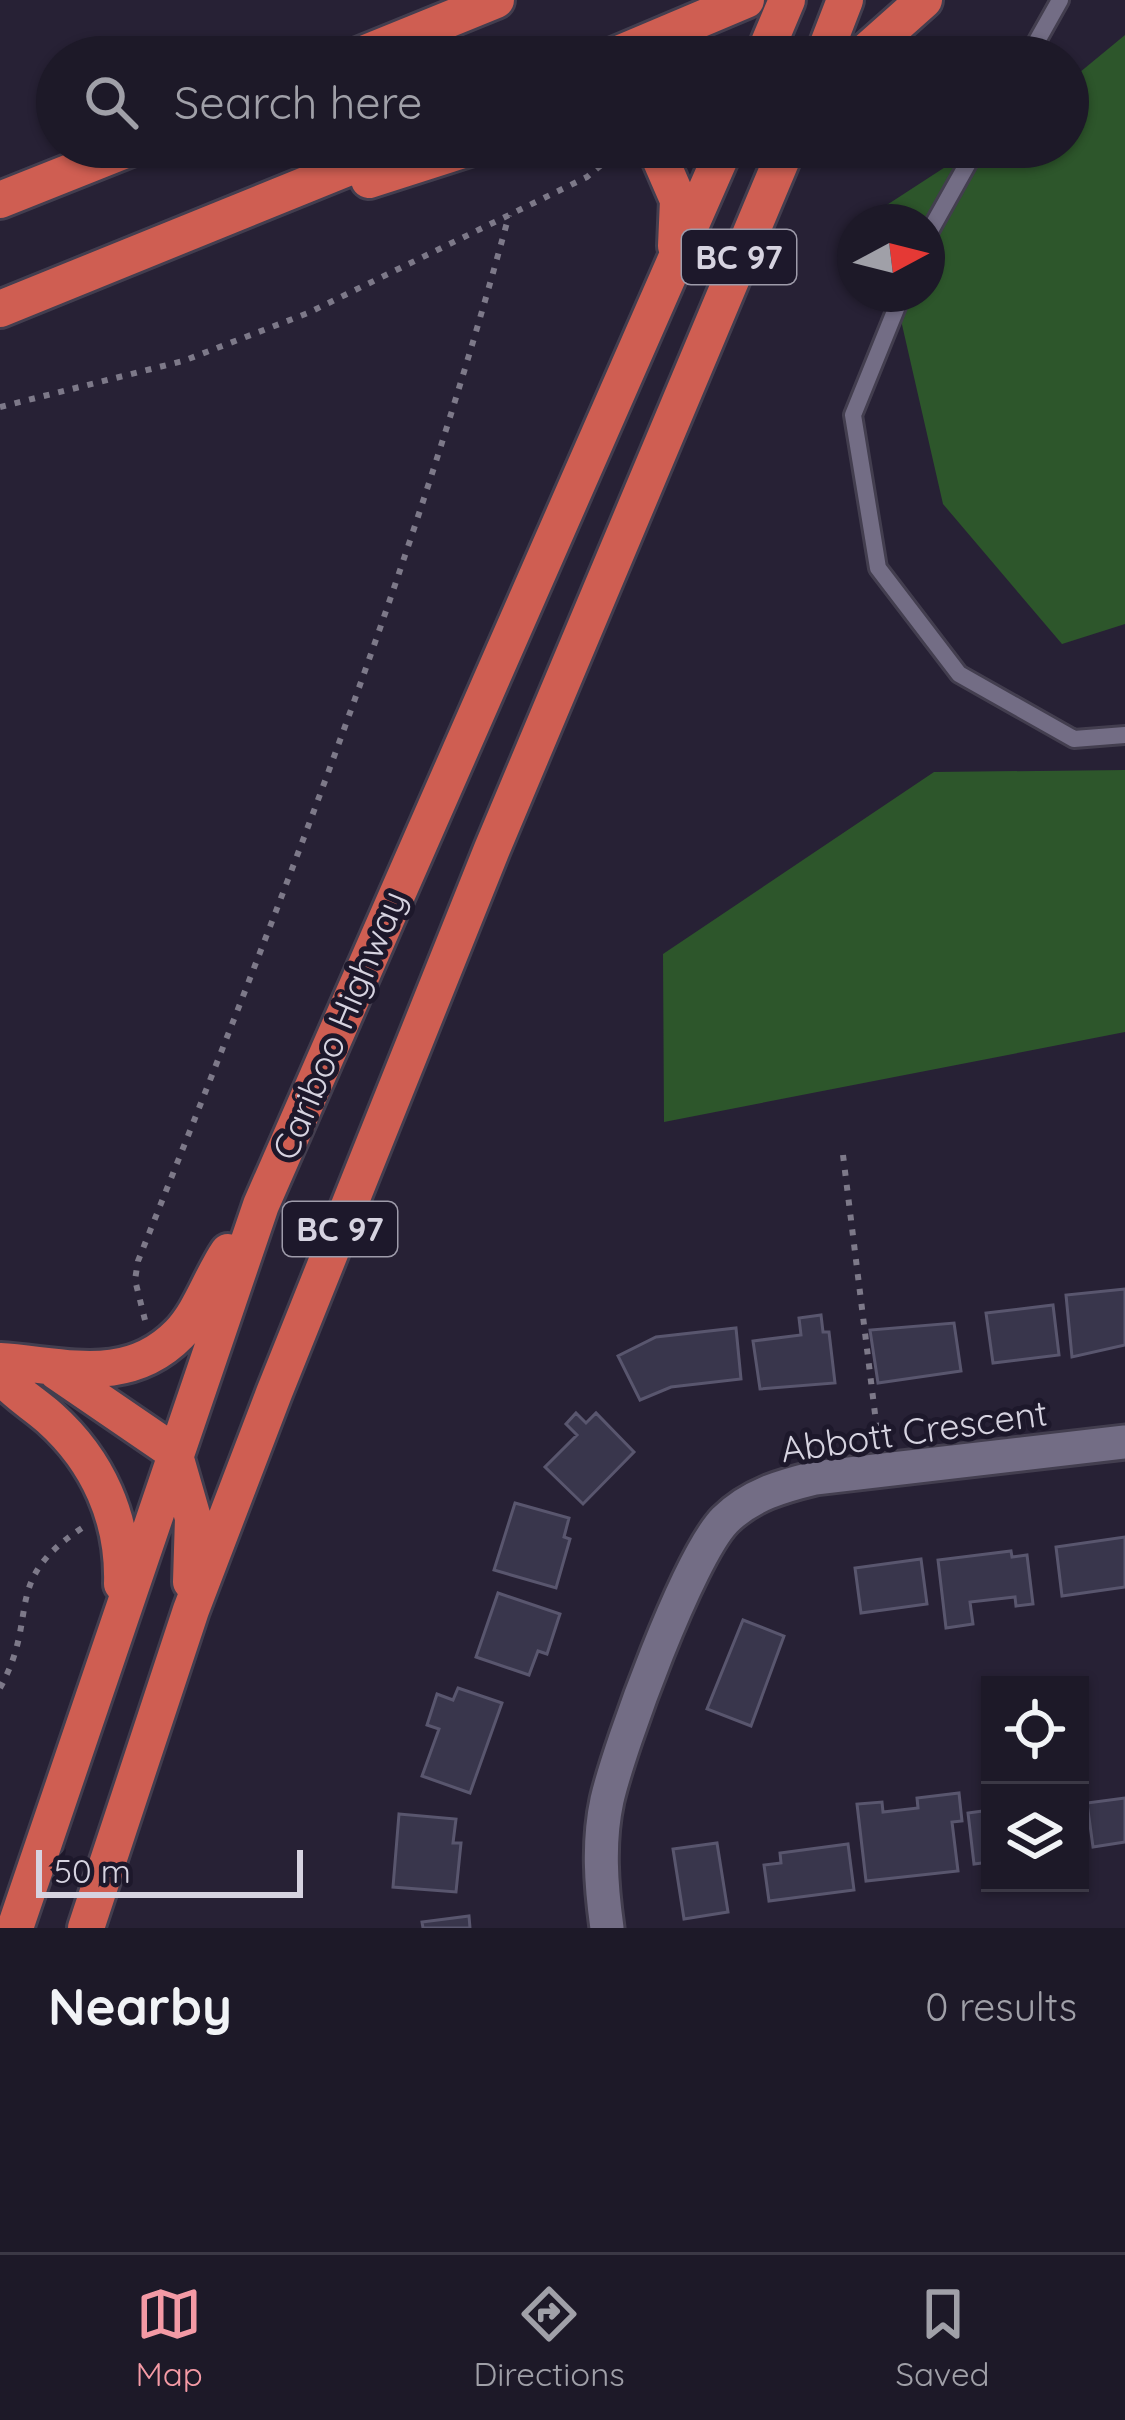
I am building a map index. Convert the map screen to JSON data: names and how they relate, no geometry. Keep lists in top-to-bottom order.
{
  "streets": {
    "highway": ["BC 97", "Cariboo Highway"],
    "street": ["Abbott Crescent"]
  },
  "scale_bar": "50 m",
  "north": "right",
  "page": {
    "search": "Search here",
    "scale": "50 m",
    "heading": ["Nearby", "0 results"],
    "nav": ["Map", "Directions", "Saved"]
  }
}
